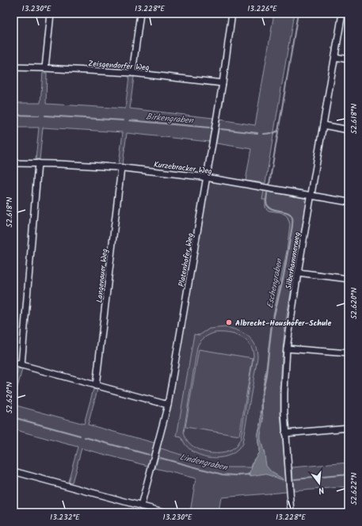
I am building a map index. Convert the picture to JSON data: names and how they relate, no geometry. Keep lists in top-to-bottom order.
{
  "streets": {
    "street": [
      "Zeisgendorfer Weg",
      "Kurzebracker Weg",
      "Platenhofer Weg",
      "Silberhammerweg",
      "Langenauer Weg"
    ]
  },
  "crossings": [
    ["Zeisgendorfer Weg", "Platenhofer Weg"],
    ["Kurzebracker Weg", "Platenhofer Weg"],
    ["Kurzebracker Weg", "Silberhammerweg"],
    ["Kurzebracker Weg", "Langenauer Weg"]
  ],
  "water": ["Birkengraben", "Eschengraben", "Lindengraben"],
  "places": ["Albrecht-Haushofer-Schule"],
  "north": "bottom",
  "coordinates": [
    "13.230°E",
    "13.228°E",
    "13.226°E",
    "52.618°N",
    "52.620°N",
    "52.622°N",
    "13.232°E"
  ]
}
